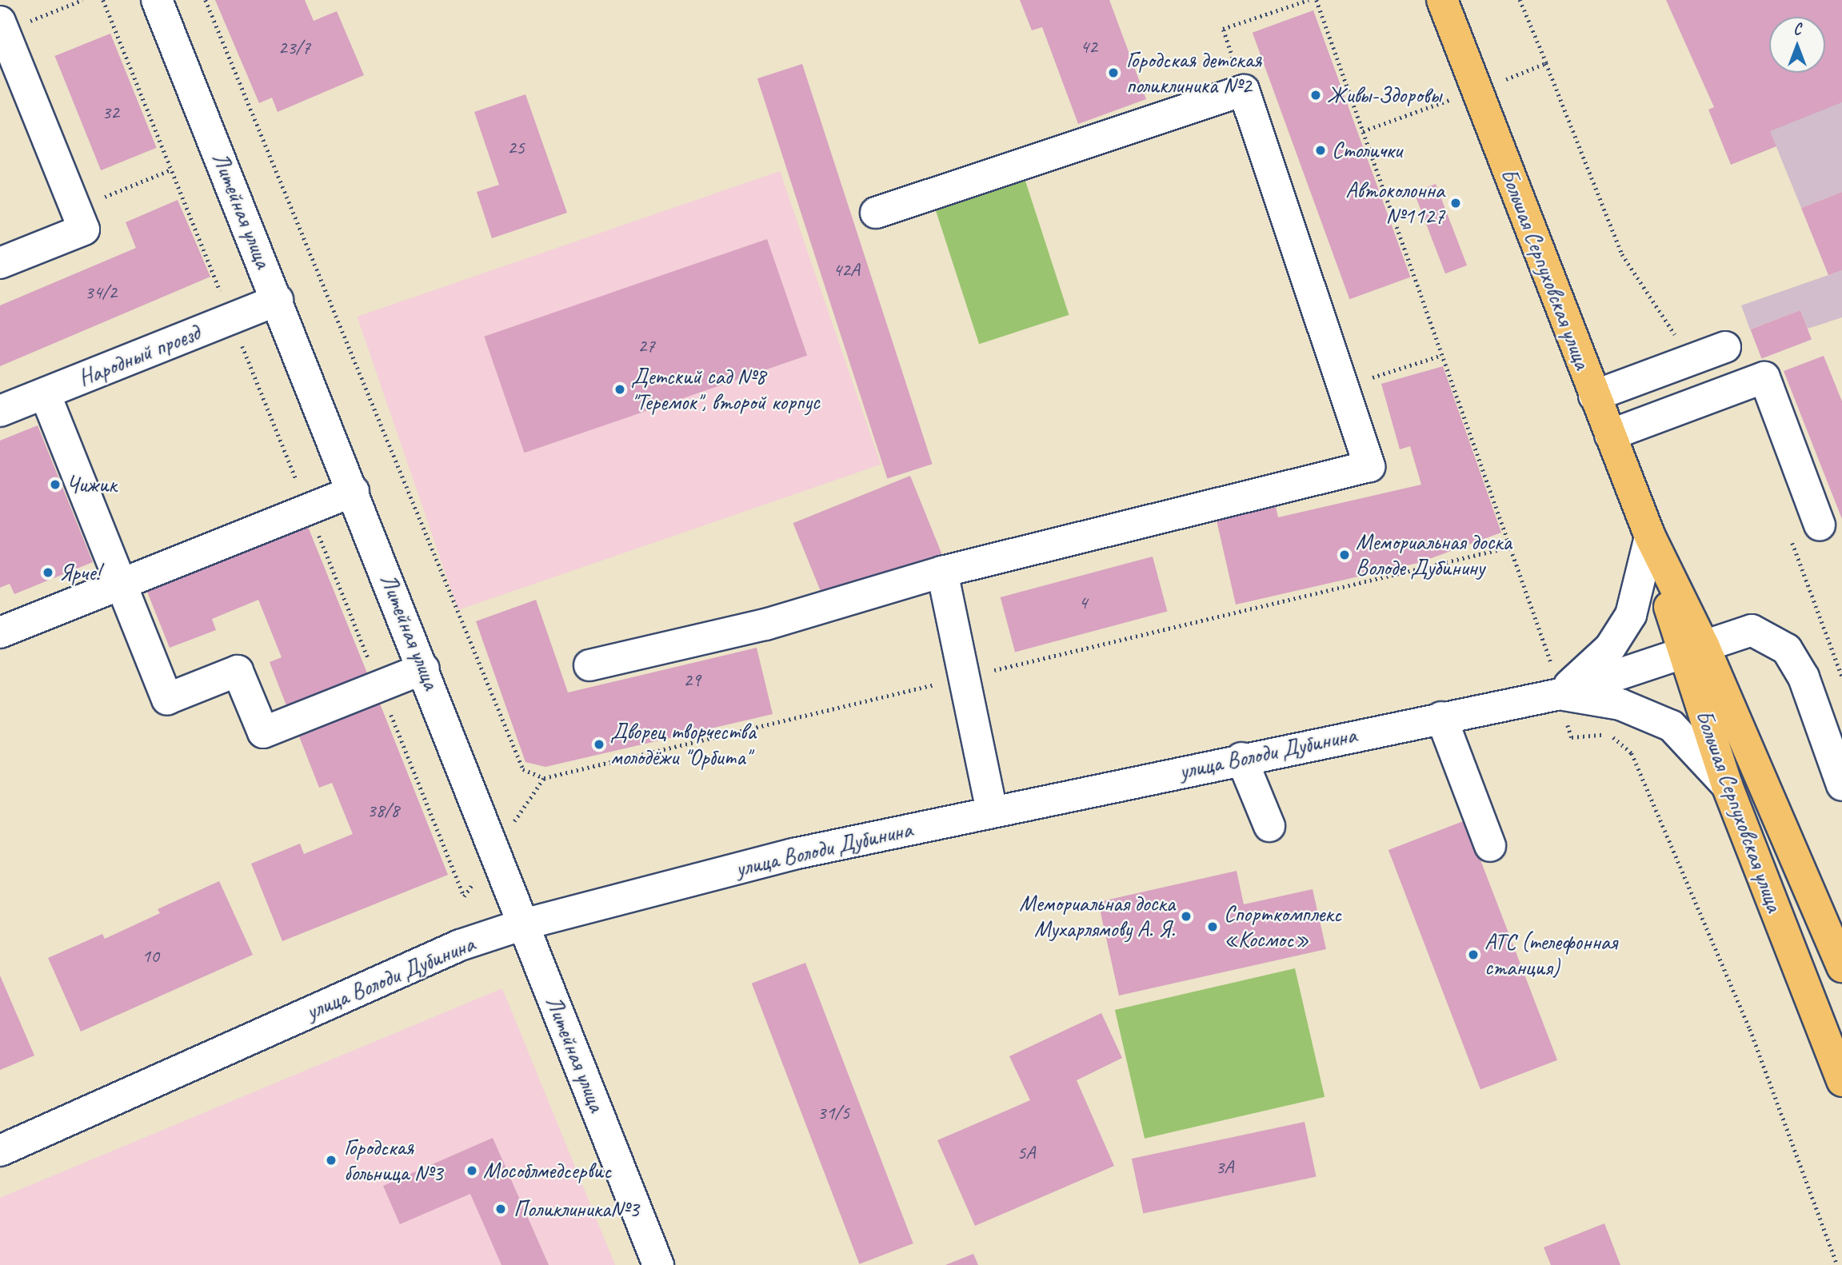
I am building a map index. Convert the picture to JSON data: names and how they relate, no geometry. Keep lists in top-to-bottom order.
{
  "streets": {
    "main road": ["Большая Серпуховская улица"],
    "street": ["Литейная улица", "Народный проезд", "улица Володи Дубинина"]
  },
  "crossings": [
    ["Литейная улица", "Народный проезд"],
    ["Литейная улица", "улица Володи Дубинина"],
    ["Большая Серпуховская улица", "улица Володи Дубинина"]
  ],
  "places": [
    "Городская детская поликлиника №2",
    "Живы-Здоровы",
    "Столички",
    "Автоколонна №1127",
    "Детский сад №8 \"Теремок\", второй корпус",
    "Чижик",
    "Мемориальная доска Володе Дубинину",
    "Ярче!",
    "Дворец творчества молодёжи \"Орбита\"",
    "Мемориальная доска Мухарлямову А. Я.",
    "Спорткомплекс «Космос»",
    "АТС (телефонная станция)",
    "Городская больница №3",
    "Мособлмедсервис",
    "Поликлиника№3"
  ],
  "house_numbers": [
    "42",
    "23/7",
    "32",
    "25",
    "42А",
    "34/2",
    "27",
    "4",
    "29",
    "38/8",
    "10",
    "31/5",
    "5А",
    "3А"
  ],
  "north": "top"
}
